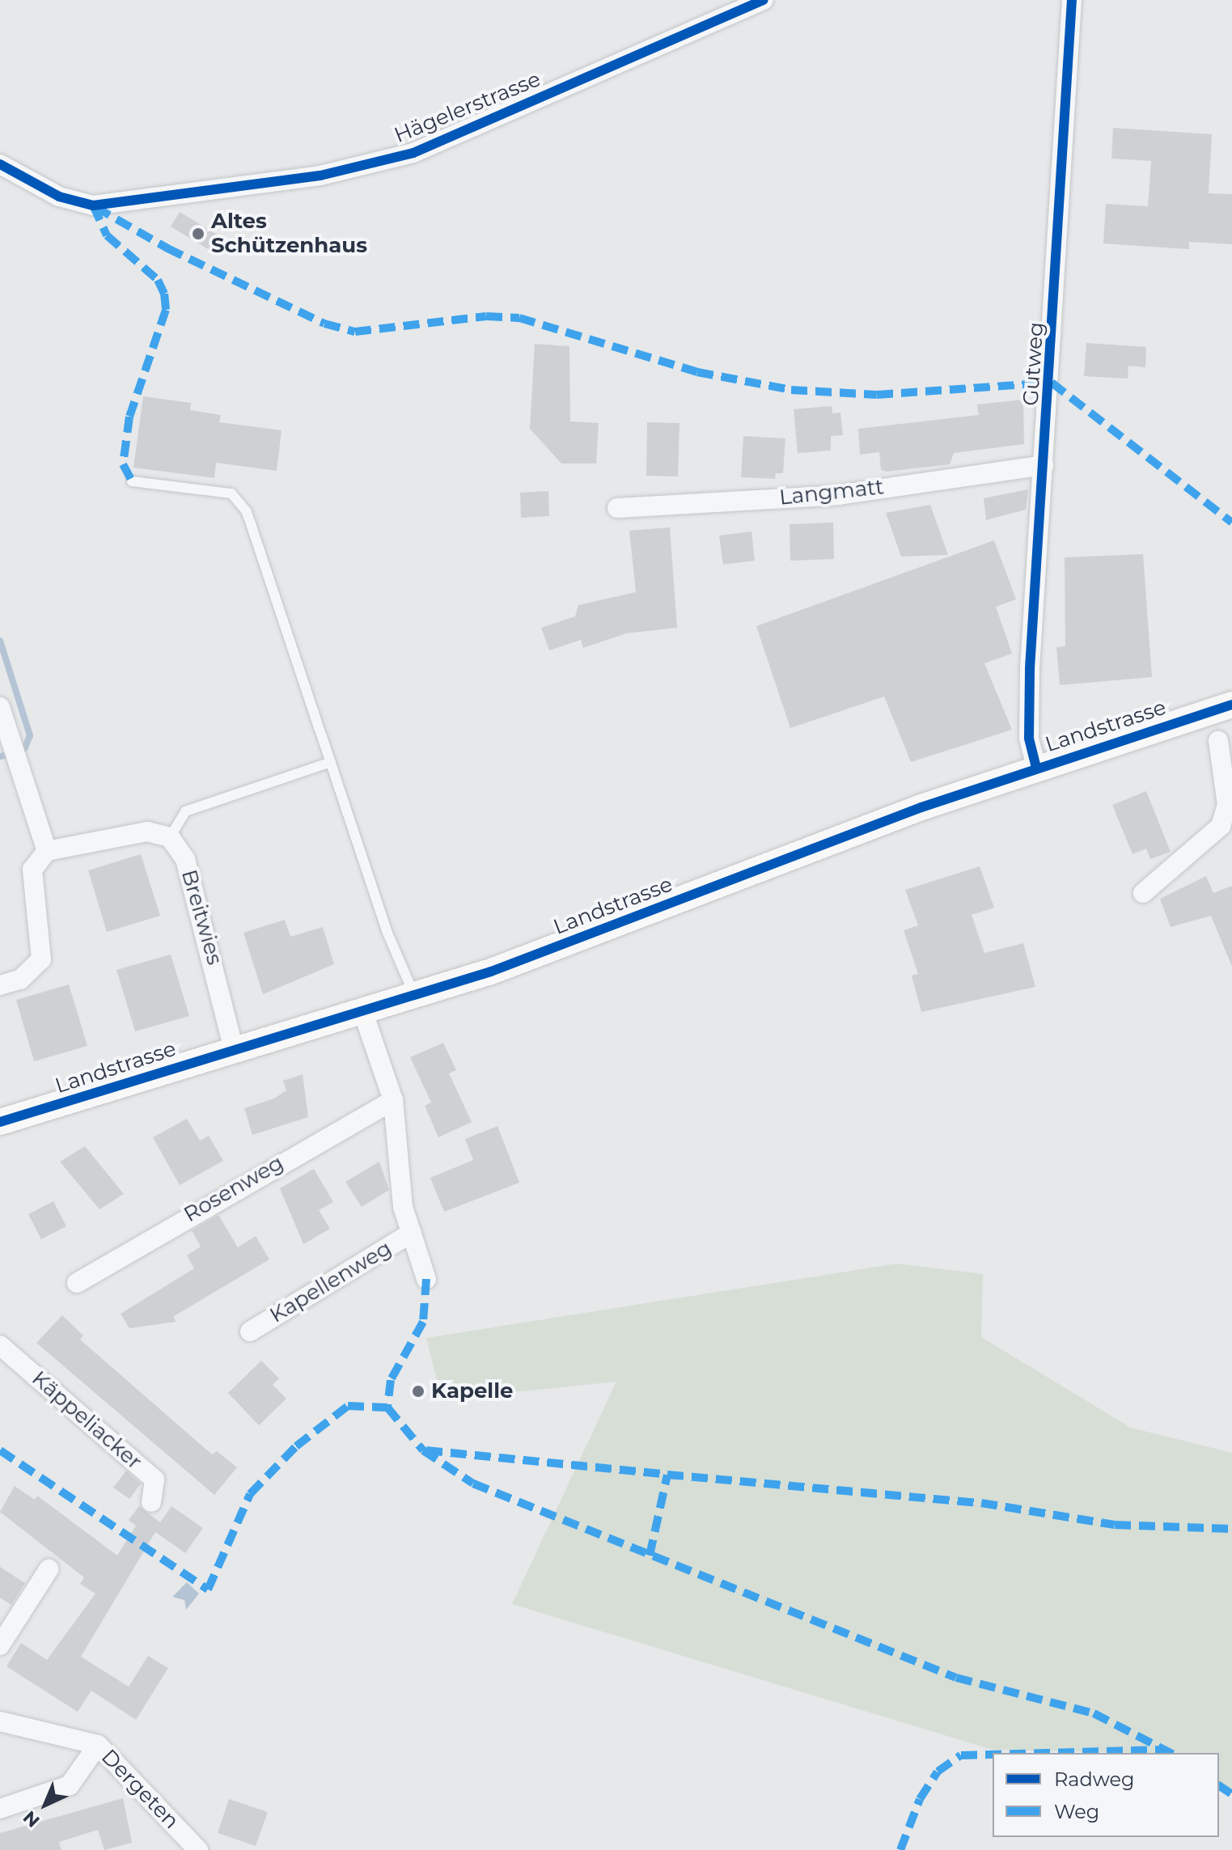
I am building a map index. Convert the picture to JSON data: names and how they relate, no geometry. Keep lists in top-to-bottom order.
{
  "streets": {
    "main road": ["Landstrasse"],
    "street": [
      "Hägelerstrasse",
      "Gutweg",
      "Langmatt",
      "Breitwies",
      "Rosenweg",
      "Kapellenweg",
      "Käppeliacker",
      "Dergeten"
    ]
  },
  "crossings": [
    ["Gutweg", "Langmatt"],
    ["Gutweg", "Landstrasse"],
    ["Landstrasse", "Breitwies"],
    ["Landstrasse", "Kapellenweg"],
    ["Rosenweg", "Kapellenweg"]
  ],
  "places": ["Altes Schützenhaus", "Kapelle"],
  "legend": ["Radweg", "Weg"],
  "north": "bottom left"
}
